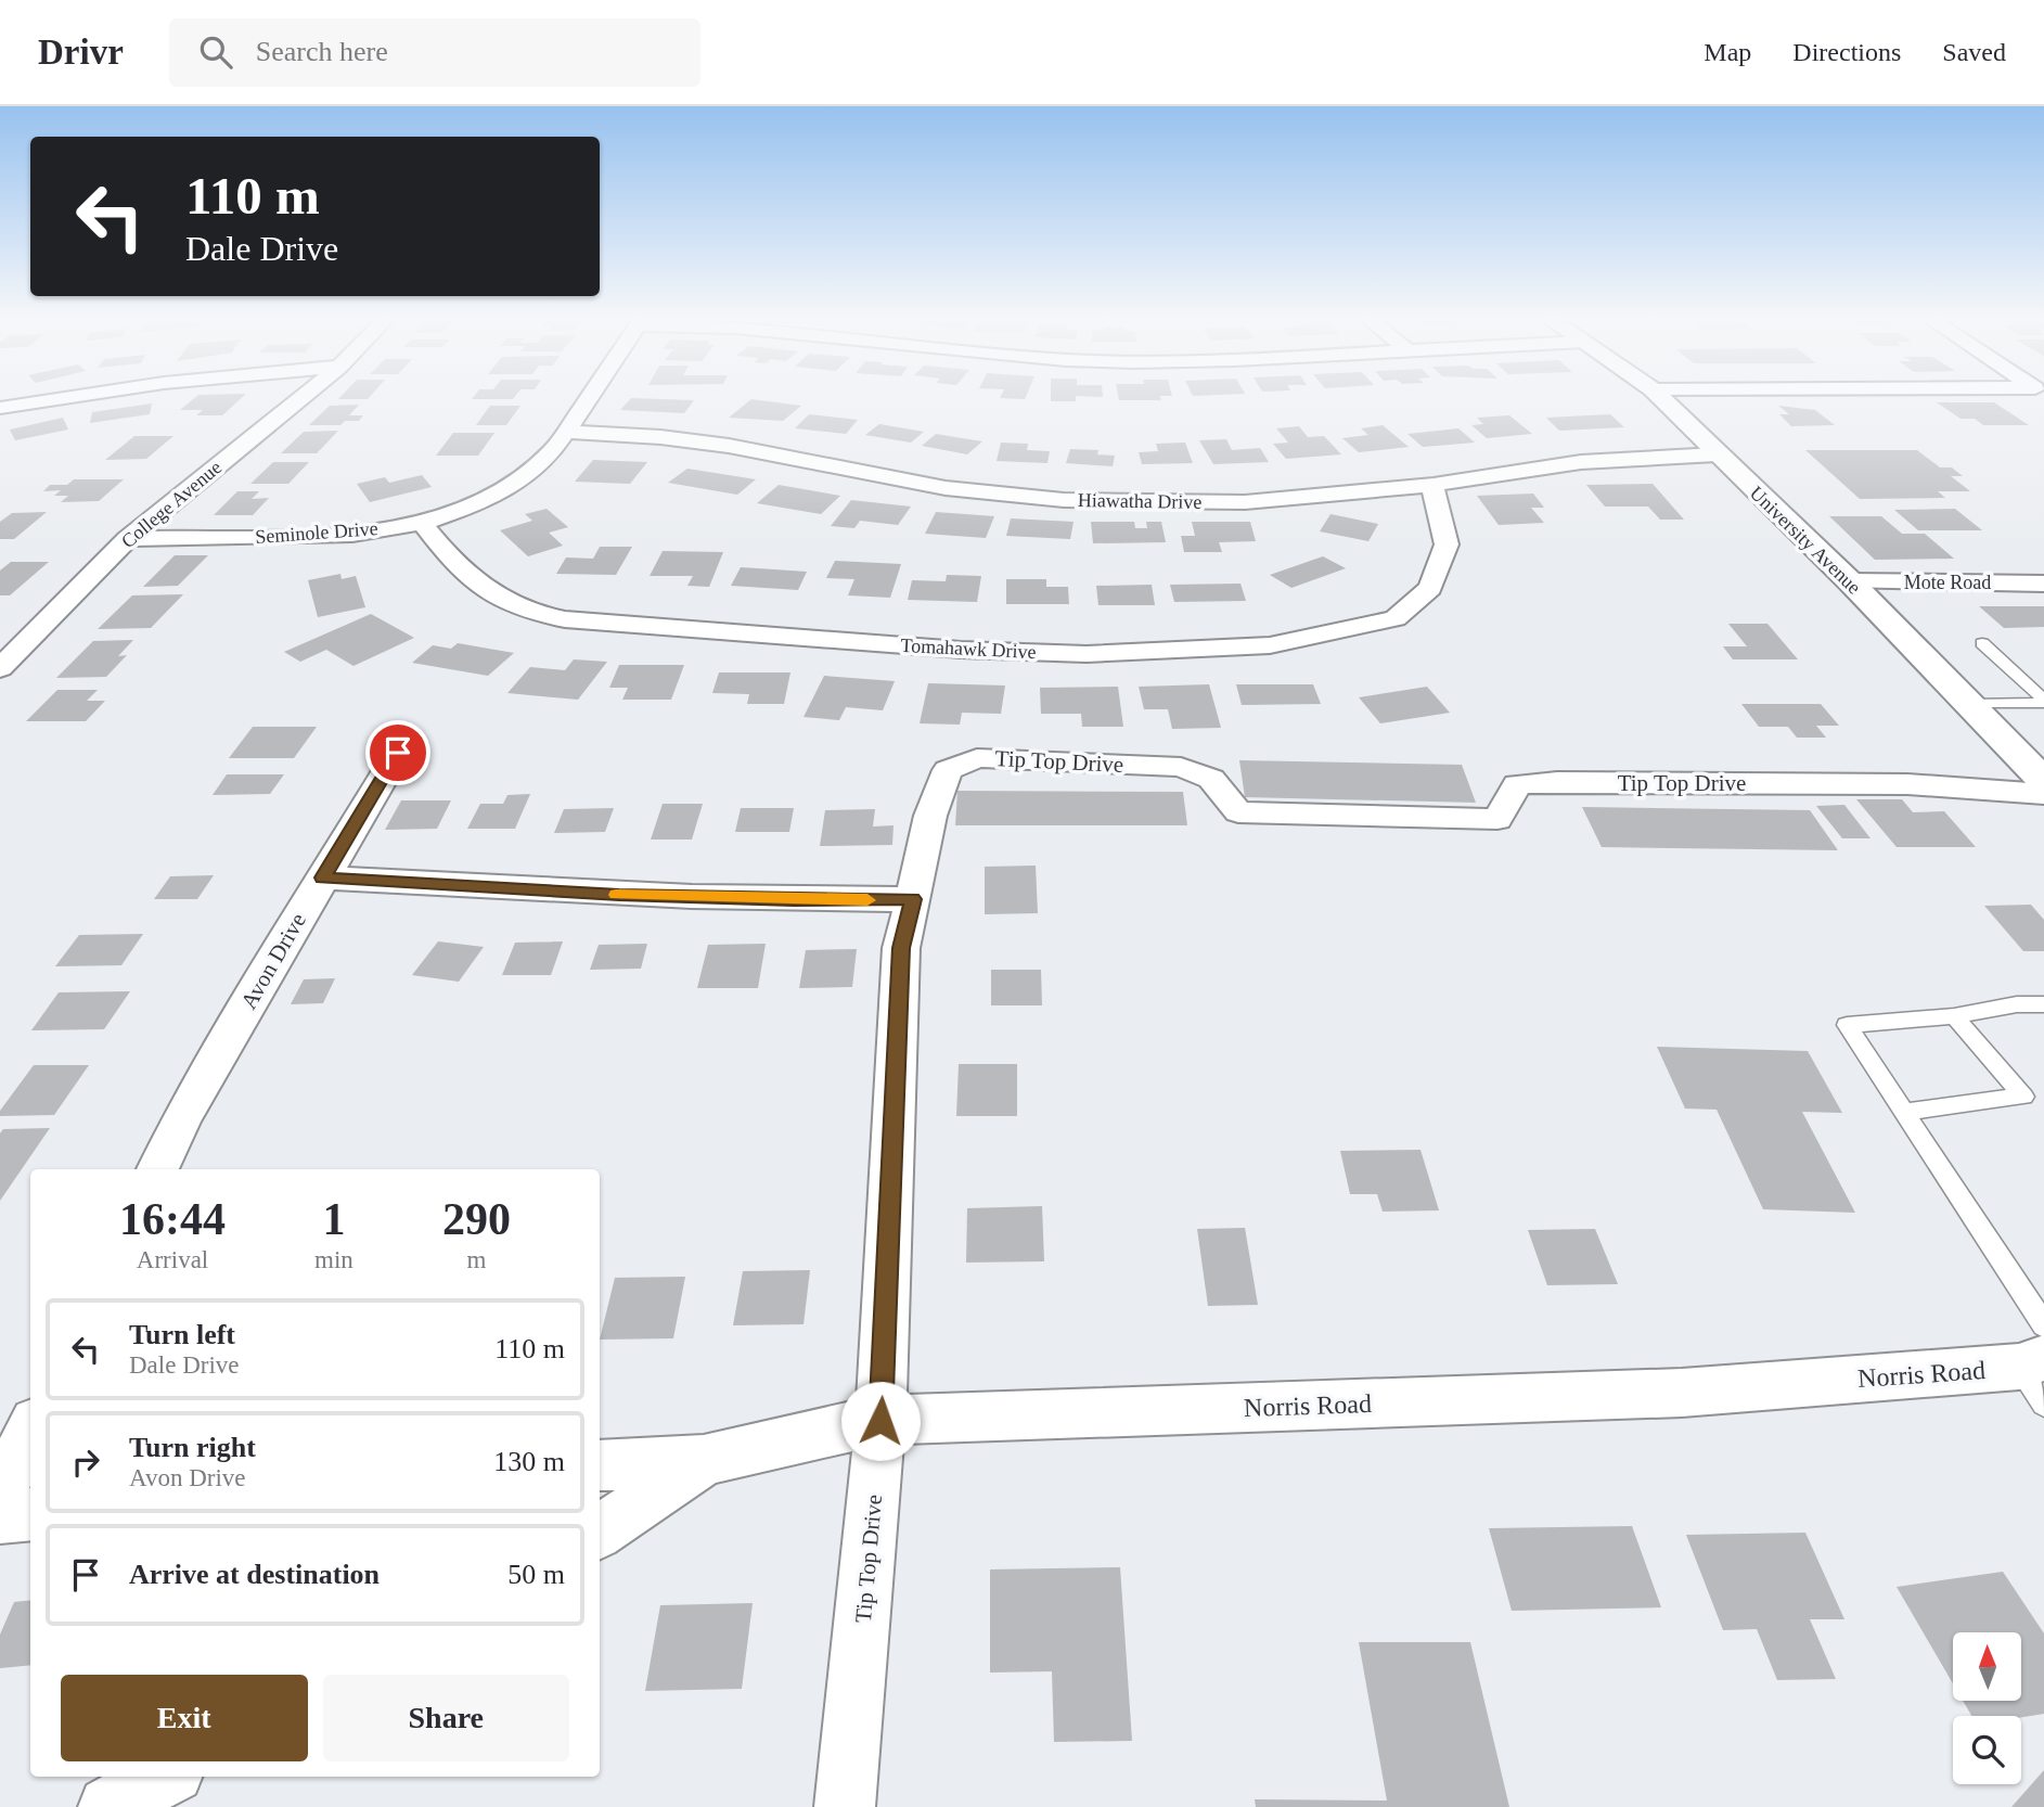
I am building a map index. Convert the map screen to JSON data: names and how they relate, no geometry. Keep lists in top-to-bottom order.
{
  "streets": {
    "main road": ["University Avenue"],
    "street": [
      "Hiawatha Drive",
      "College Avenue",
      "Seminole Drive",
      "Mote Road",
      "Tomahawk Drive",
      "Tip Top Drive",
      "Avon Drive",
      "Norris Road"
    ]
  },
  "crossings": [
    ["Hiawatha Drive", "Seminole Drive"],
    ["Hiawatha Drive", "University Avenue"],
    ["Hiawatha Drive", "Tomahawk Drive"],
    ["College Avenue", "Seminole Drive"],
    ["Seminole Drive", "Tomahawk Drive"],
    ["University Avenue", "Mote Road"],
    ["Tip Top Drive", "Norris Road"]
  ],
  "north": "top",
  "page": {
    "header": "Drivr",
    "search": "Search here",
    "nav": ["Map", "Directions", "Saved"],
    "turn": ["110 m", "Dale Drive"],
    "eta": [
      "16:44",
      "Arrival",
      "1",
      "min",
      "290",
      "m"
    ],
    "list": [
      {
        "name": "Turn left",
        "note": "Dale Drive",
        "value": "110 m"
      },
      {
        "name": "Turn right",
        "note": "Avon Drive",
        "value": "130 m"
      },
      {
        "name": "Arrive at destination",
        "value": "50 m"
      }
    ],
    "buttons": ["Exit", "Share"]
  }
}
